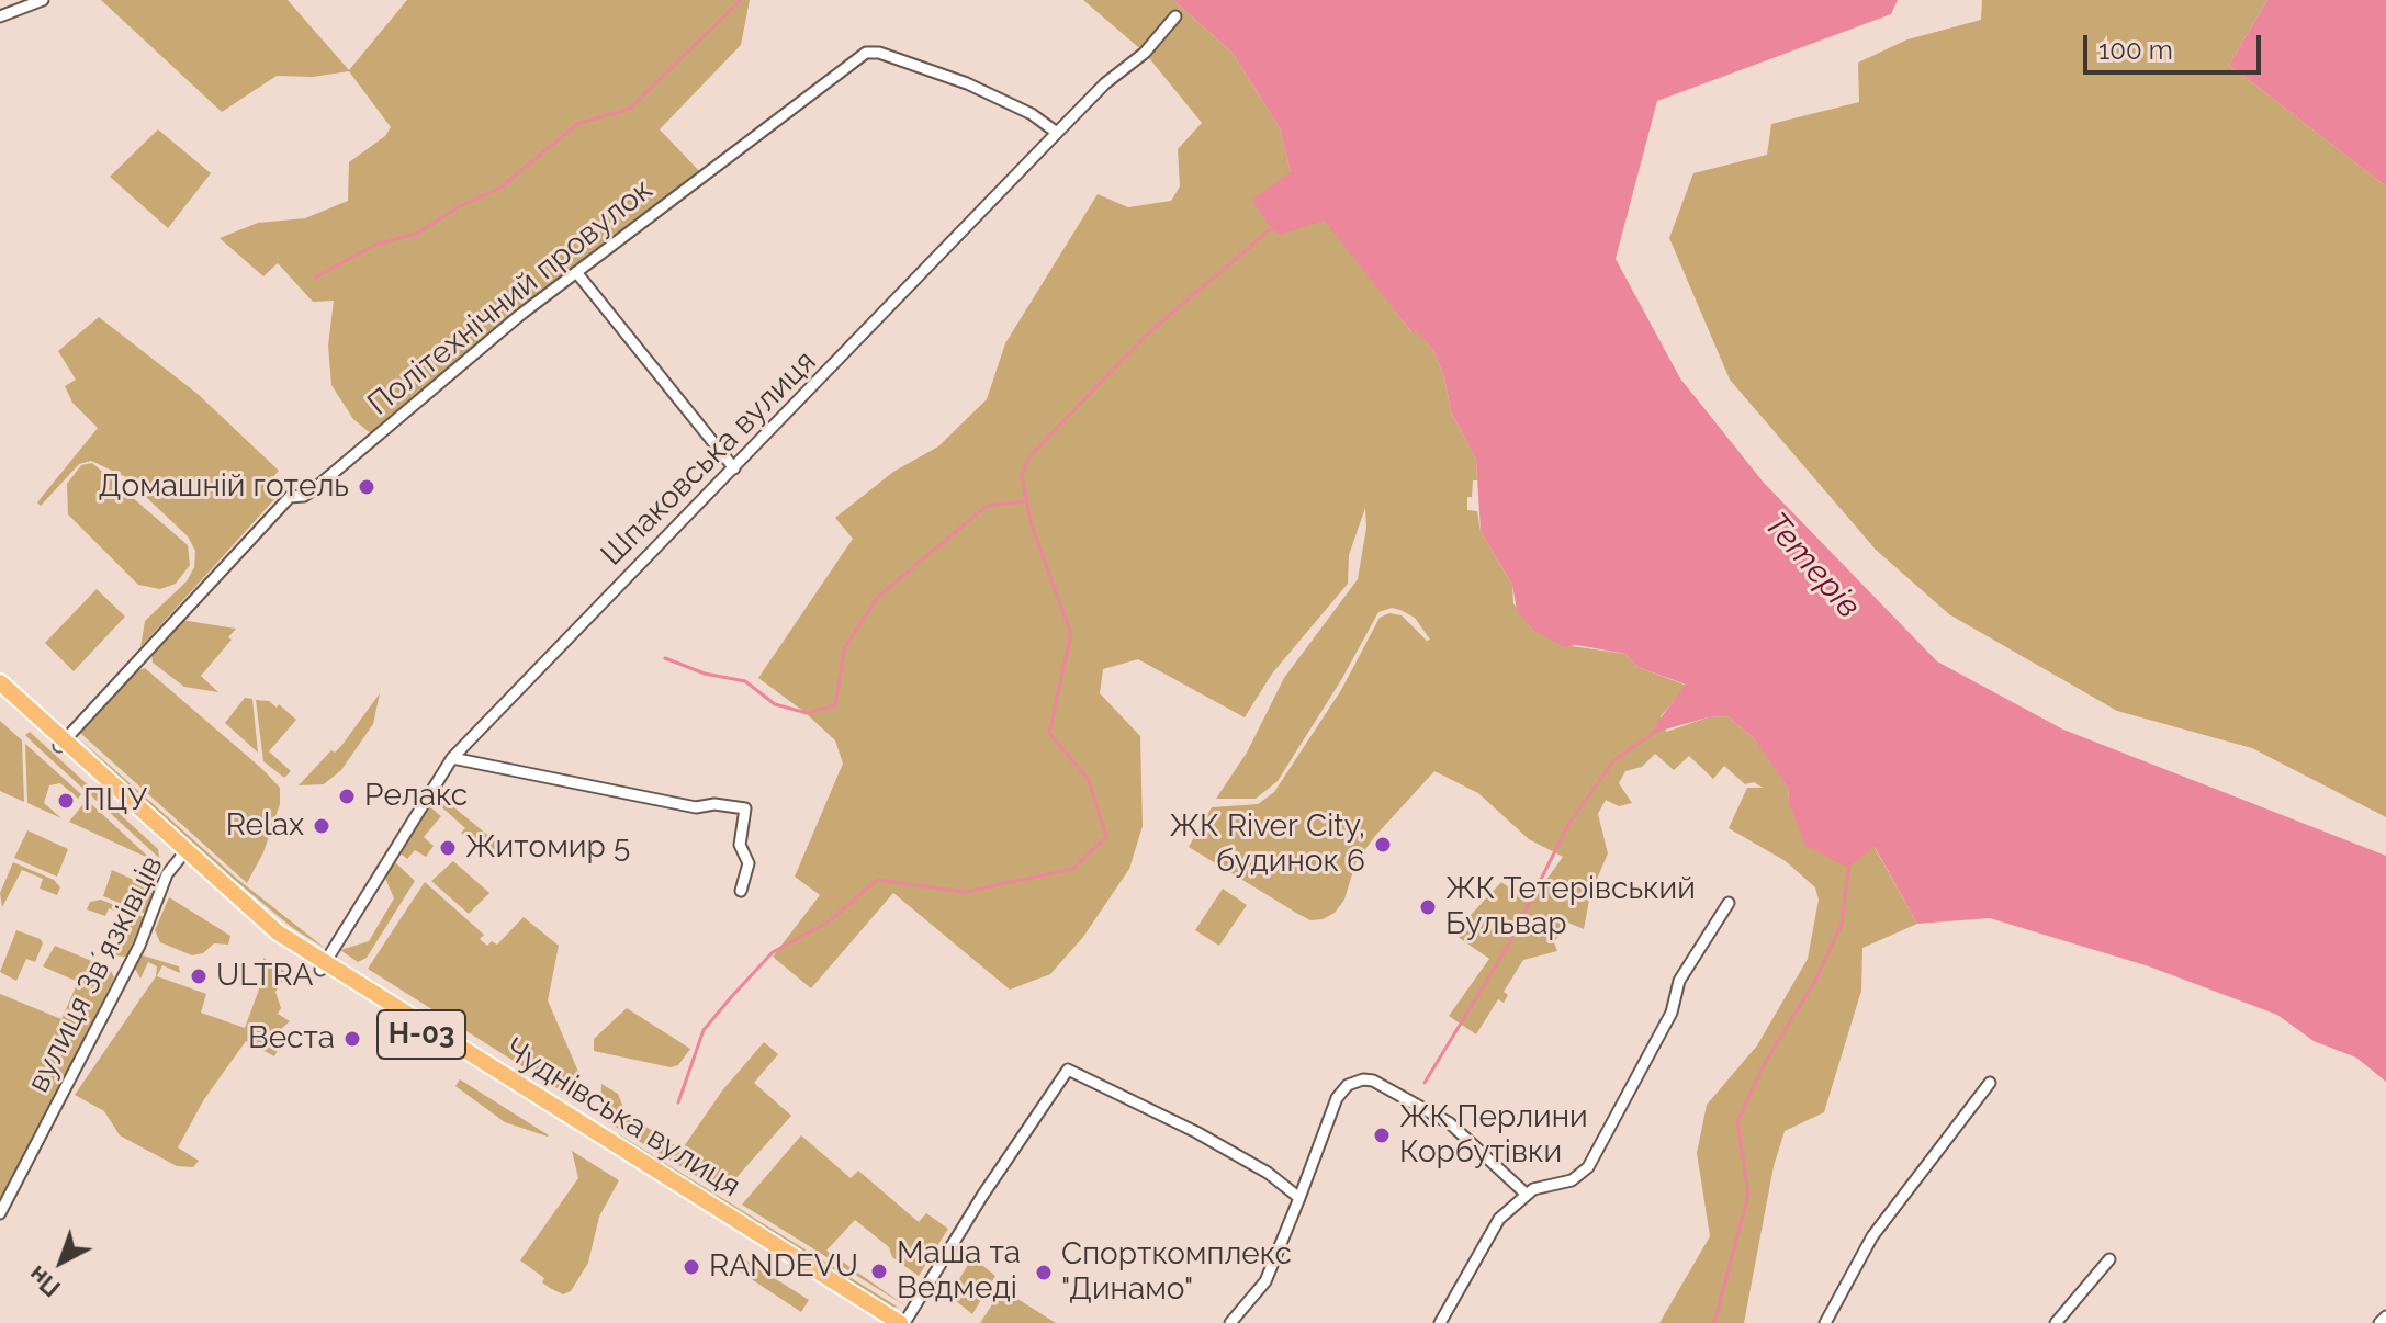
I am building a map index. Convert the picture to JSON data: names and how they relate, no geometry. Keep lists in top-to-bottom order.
{
  "streets": {
    "main road": ["Н-03", "Чуднівська вулиця"],
    "street": ["Політехнічний провулок", "Шпаковська вулиця", "вулиця Звʼязківців"]
  },
  "crossings": [
    ["Політехнічний провулок", "Шпаковська вулиця"],
    ["Політехнічний провулок", "Чуднівська вулиця"],
    ["Шпаковська вулиця", "Чуднівська вулиця"],
    ["вулиця Звʼязківців", "Чуднівська вулиця"]
  ],
  "water": ["Тетерів"],
  "places": [
    "Домашній готель",
    "Релакс",
    "ПЦУ",
    "Relax",
    "ЖК River City, будинок 6",
    "Житомир 5",
    "ЖК Тетерівський Бульвар",
    "ULTRA",
    "Веста",
    "ЖК Перлини Корбутівки",
    "RANDEVU",
    "Маша та Ведмеді",
    "Спорткомплекс \"Динамо\""
  ],
  "scale_bar": "100 m",
  "north": "bottom left"
}
